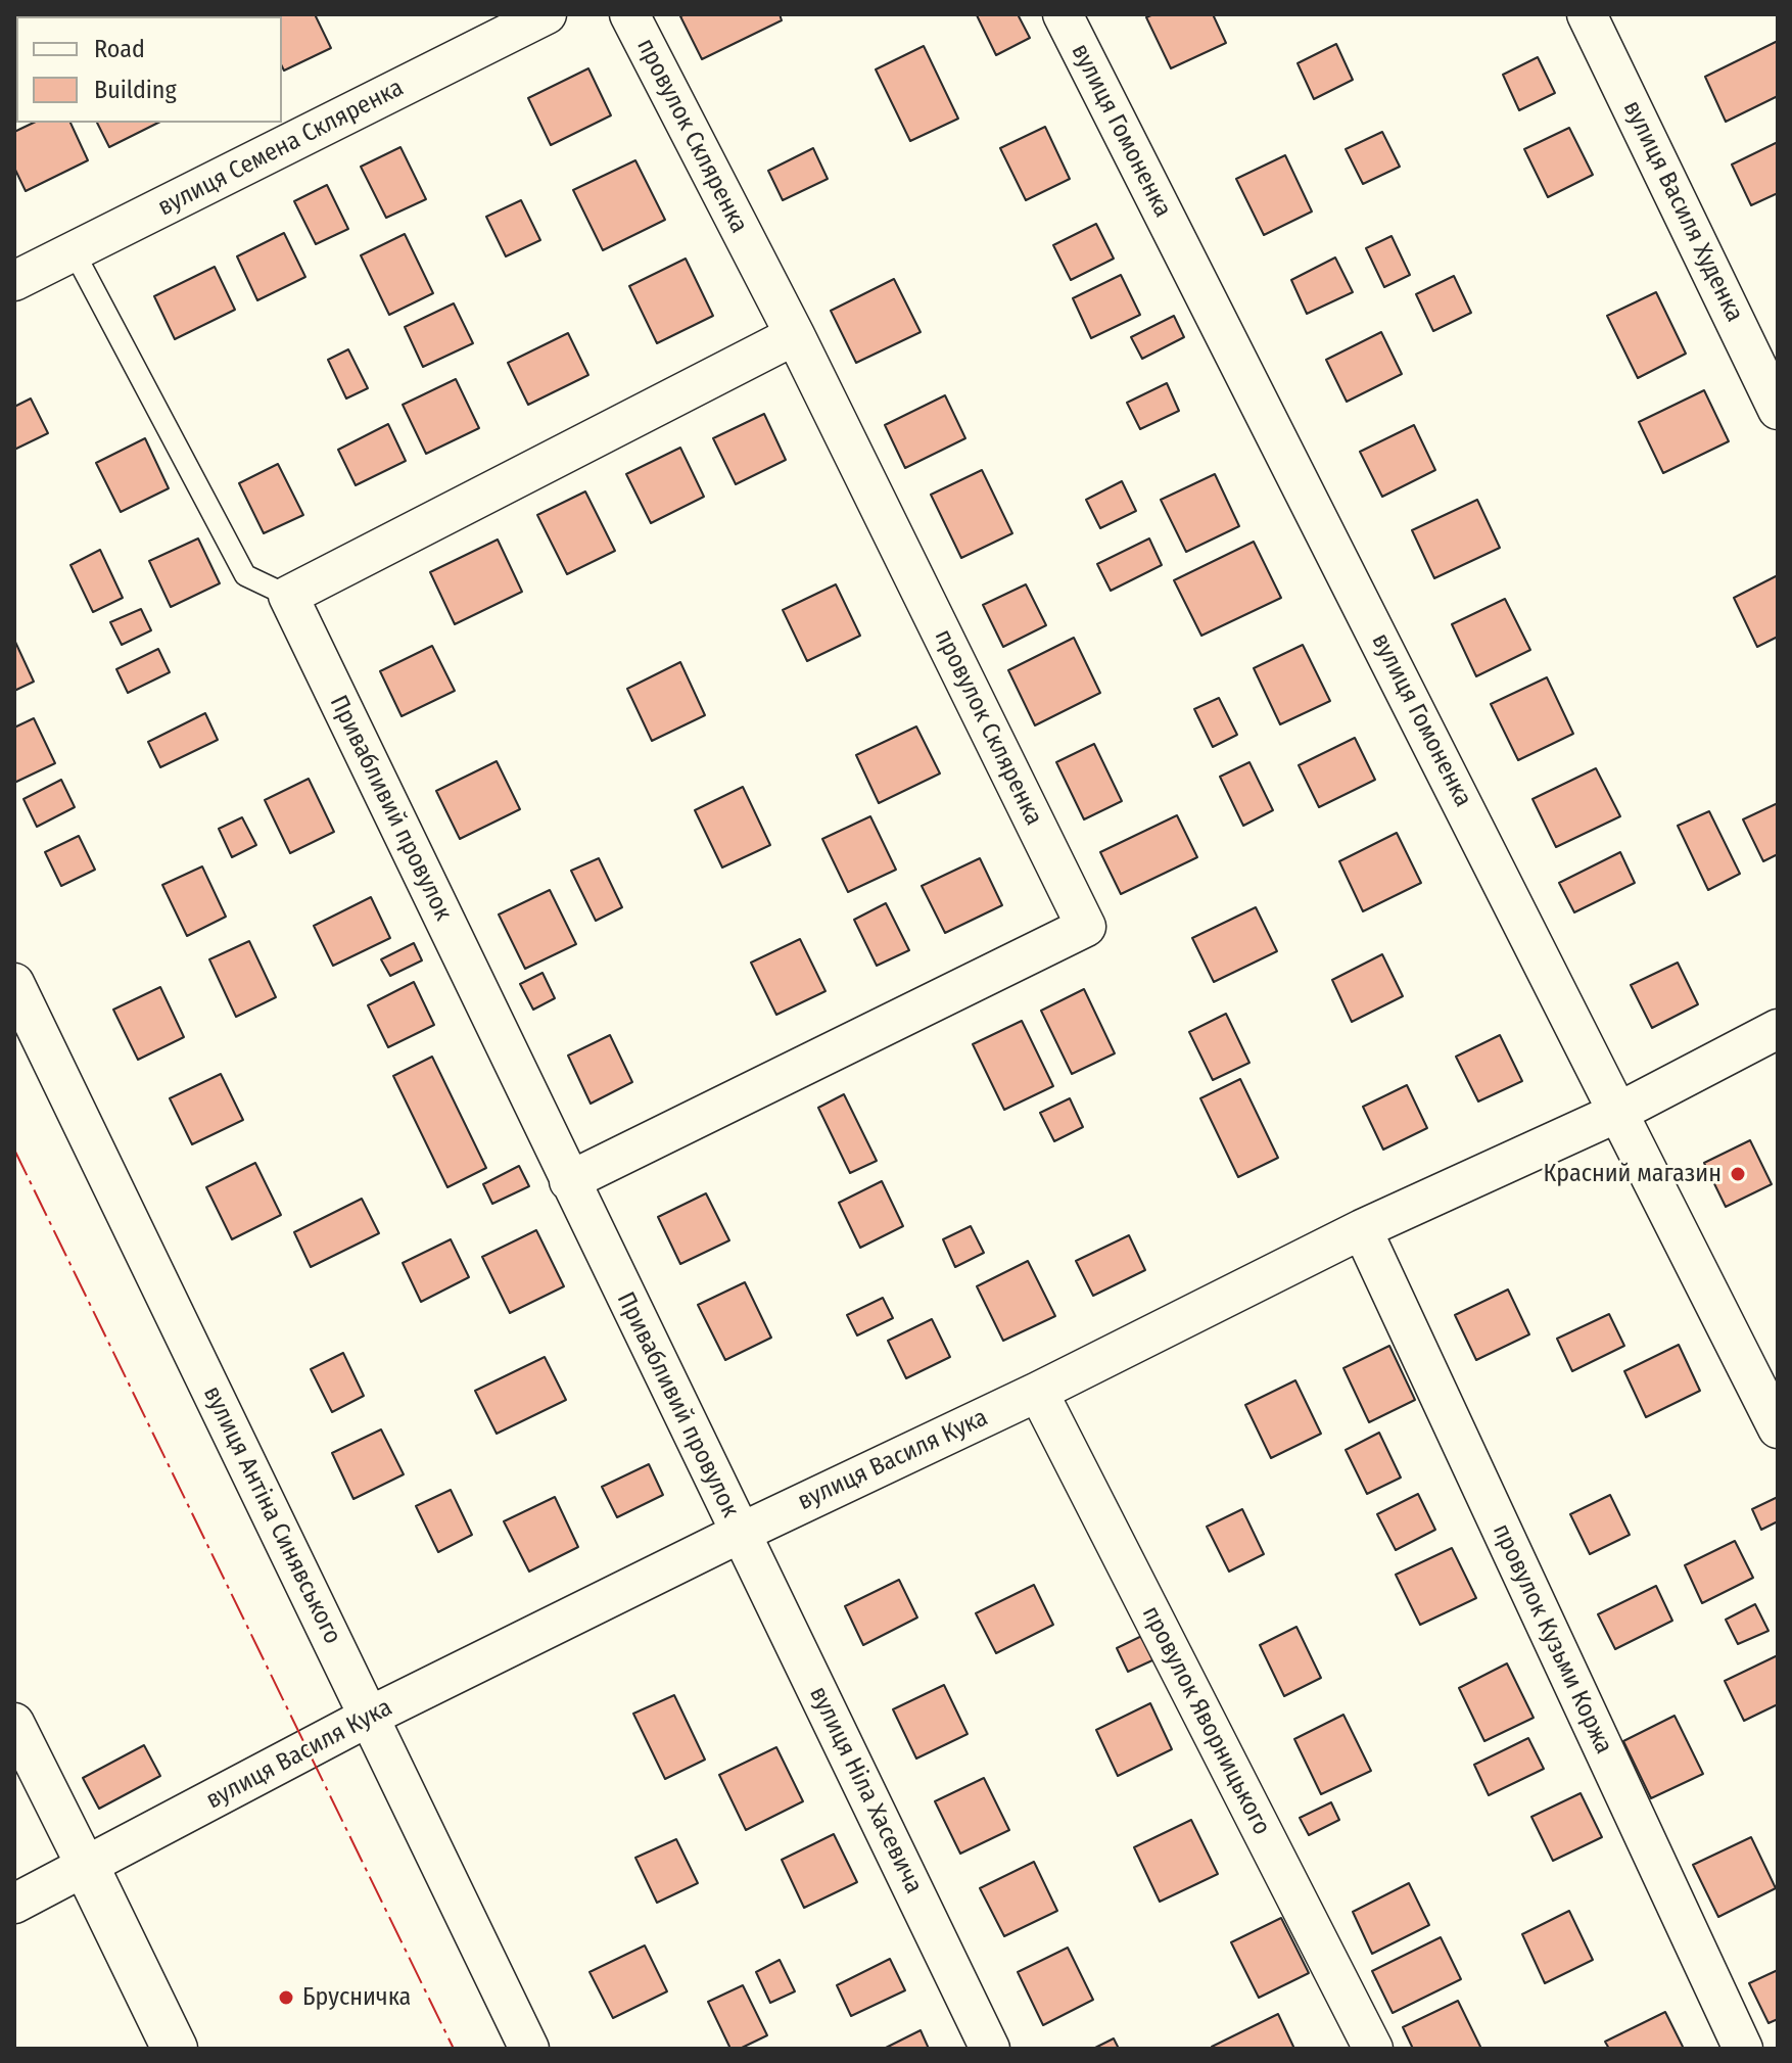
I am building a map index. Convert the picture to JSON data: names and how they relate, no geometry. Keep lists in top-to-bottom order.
{
  "streets": {
    "street": [
      "вулиця Гомоненка",
      "провулок Скляренка",
      "вулиця Семена Скляренка",
      "вулиця Василя Худенка",
      "Привабливий провулок",
      "вулиця Василя Кука",
      "вулиця Антіна Синявського",
      "провулок Кузьми Коржа",
      "провулок Яворницького",
      "вулиця Ніла Хасевича"
    ]
  },
  "crossings": [
    ["вулиця Гомоненка", "вулиця Василя Кука"],
    ["провулок Скляренка", "Привабливий провулок"],
    ["Привабливий провулок", "вулиця Василя Кука"],
    ["Привабливий провулок", "вулиця Ніла Хасевича"],
    ["вулиця Василя Кука", "вулиця Антіна Синявського"],
    ["вулиця Василя Кука", "провулок Кузьми Коржа"],
    ["вулиця Василя Кука", "провулок Яворницького"],
    ["вулиця Василя Кука", "вулиця Ніла Хасевича"]
  ],
  "places": ["Красний магазин", "Брусничка"],
  "legend": ["Road", "Building"]
}
